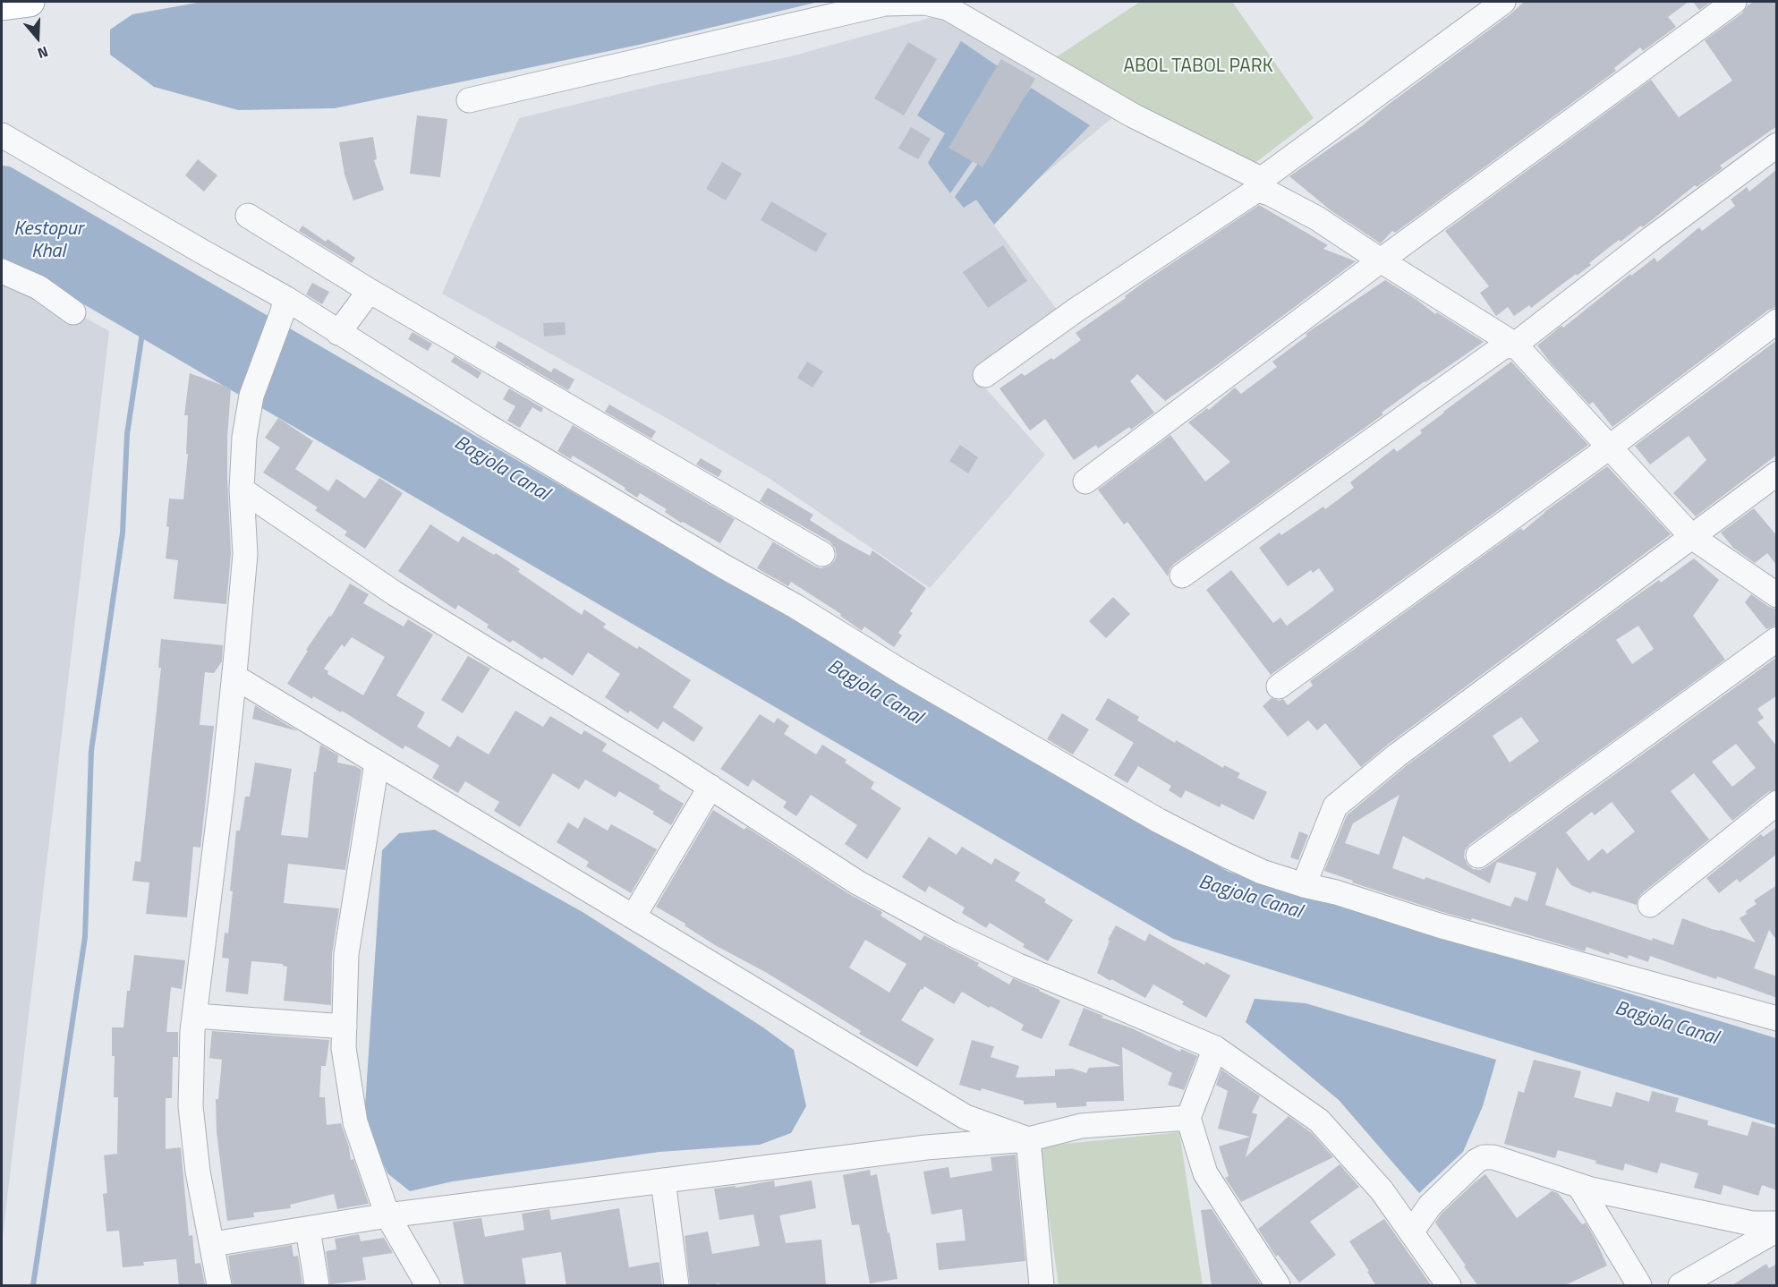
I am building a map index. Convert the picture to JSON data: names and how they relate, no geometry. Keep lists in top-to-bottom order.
{
  "water": ["Kestopur Khal", "Bagjola Canal"],
  "parks": ["ABOL TABOL PARK"],
  "north": "bottom"
}
